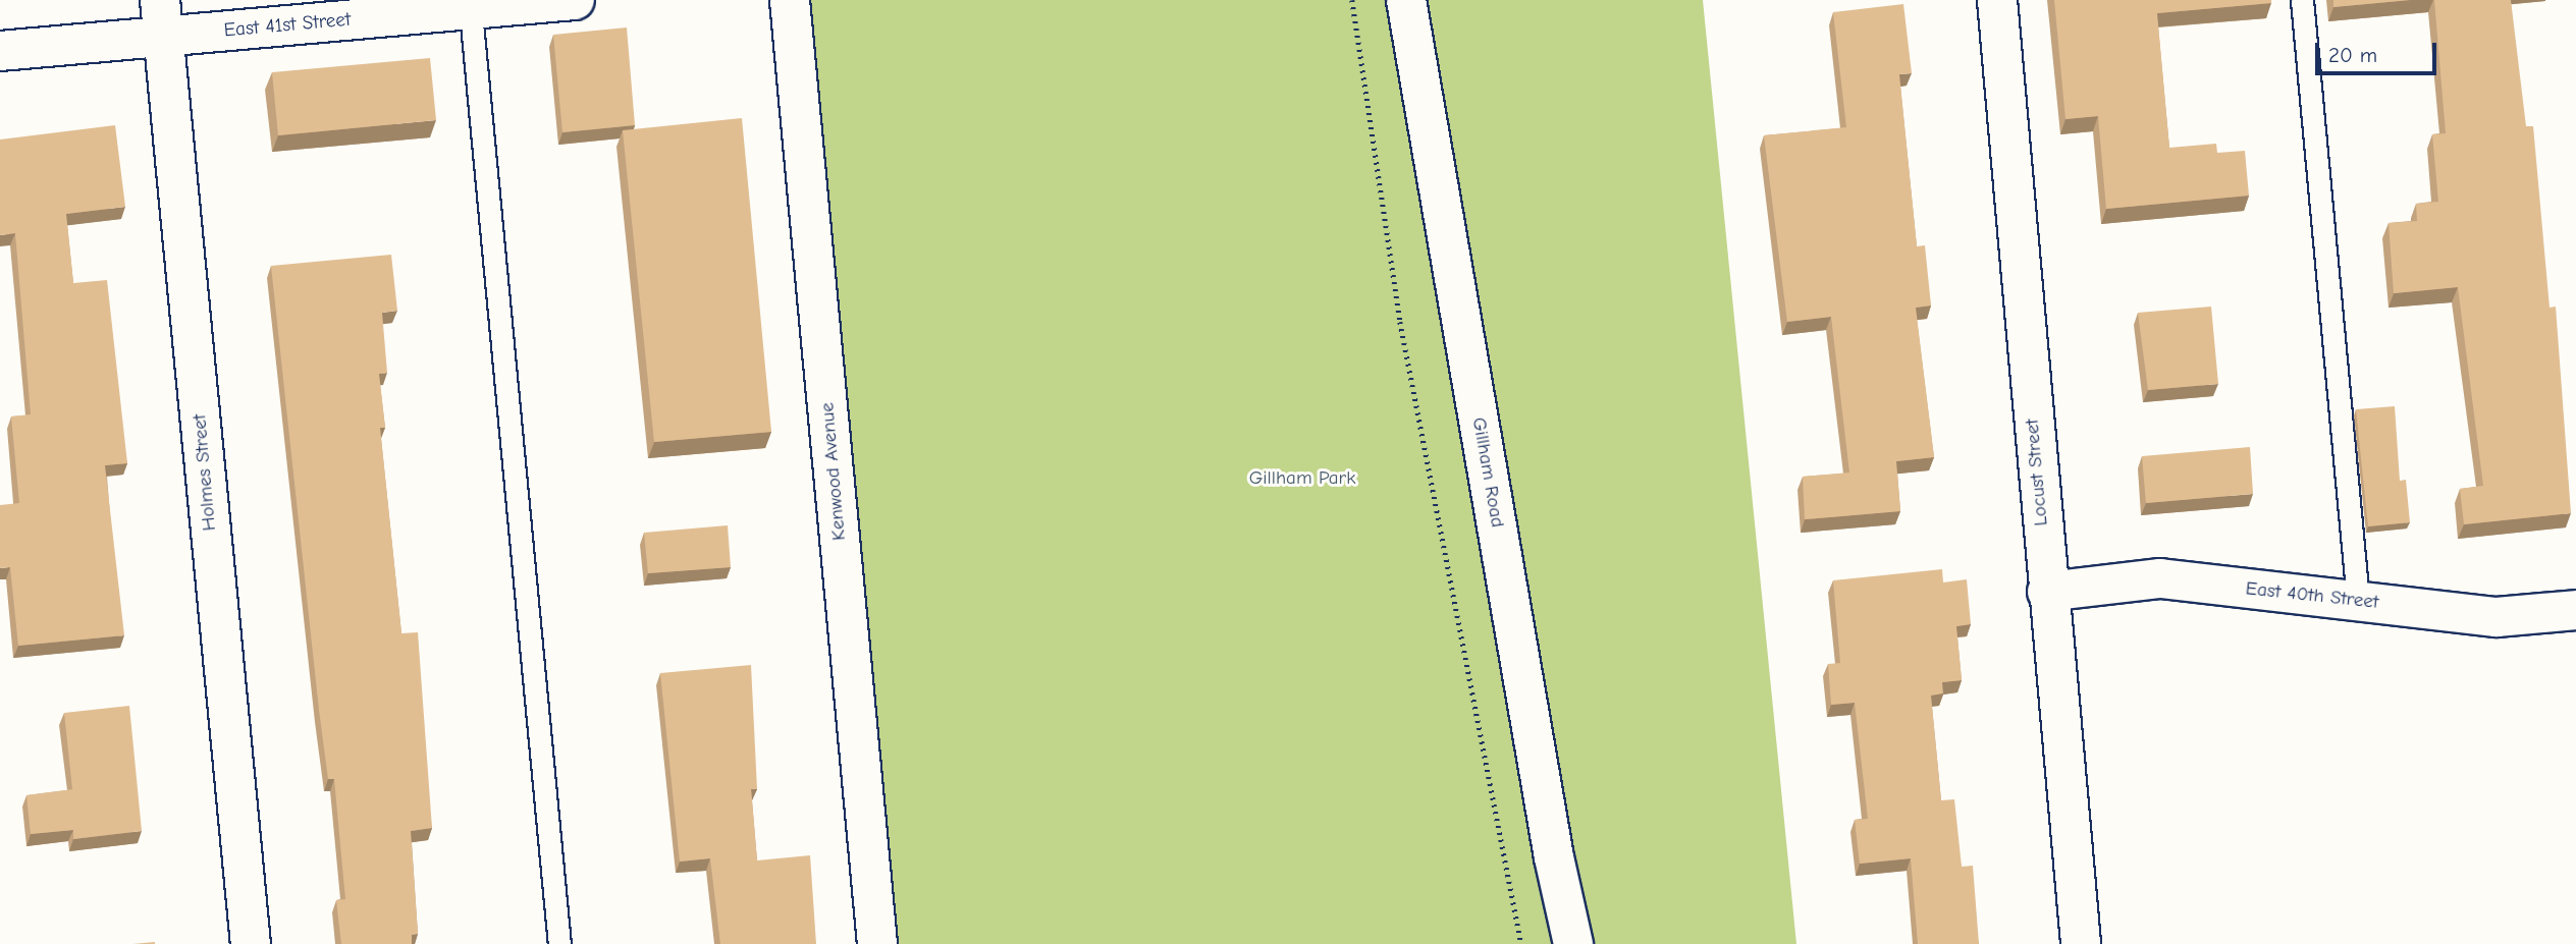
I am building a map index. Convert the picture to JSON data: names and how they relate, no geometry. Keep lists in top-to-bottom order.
{
  "streets": {
    "street": [
      "East 41st Street",
      "Kenwood Avenue",
      "Holmes Street",
      "Gillham Road",
      "Locust Street",
      "East 40th Street"
    ]
  },
  "crossings": [
    ["East 41st Street", "Holmes Street"],
    ["Locust Street", "East 40th Street"]
  ],
  "parks": ["Gillham Park"],
  "scale_bar": "20 m"
}
